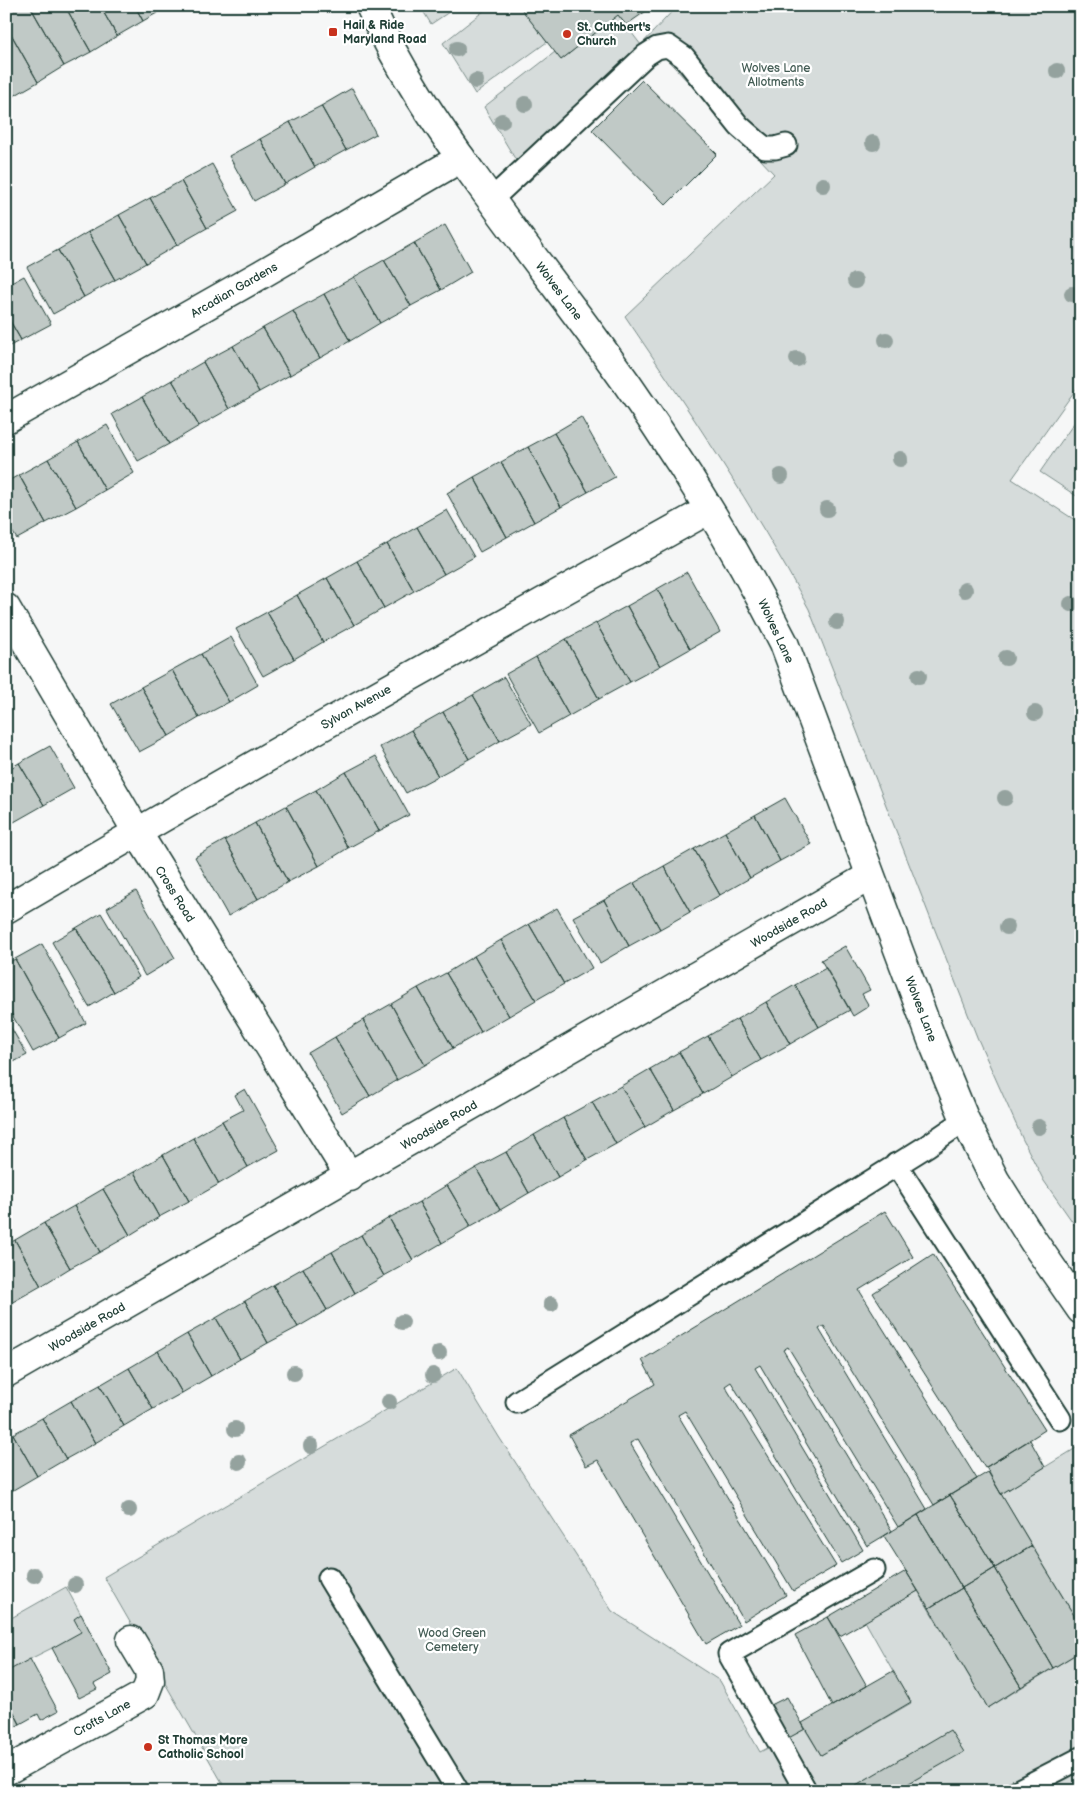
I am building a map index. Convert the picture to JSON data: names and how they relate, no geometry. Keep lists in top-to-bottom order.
{
  "streets": {
    "street": [
      "Arcadian Gardens",
      "Wolves Lane",
      "Sylvan Avenue",
      "Cross Road",
      "Woodside Road",
      "Crofts Lane"
    ]
  },
  "crossings": [
    ["Arcadian Gardens", "Wolves Lane"],
    ["Wolves Lane", "Sylvan Avenue"],
    ["Wolves Lane", "Woodside Road"],
    ["Sylvan Avenue", "Cross Road"],
    ["Cross Road", "Woodside Road"]
  ],
  "parks": ["Wolves Lane Allotments", "Wood Green Cemetery"],
  "places": {
    "transit": ["Hail & Ride Maryland Road"],
    "other": ["St. Cuthbert's Church", "St Thomas More Catholic School"]
  }
}
